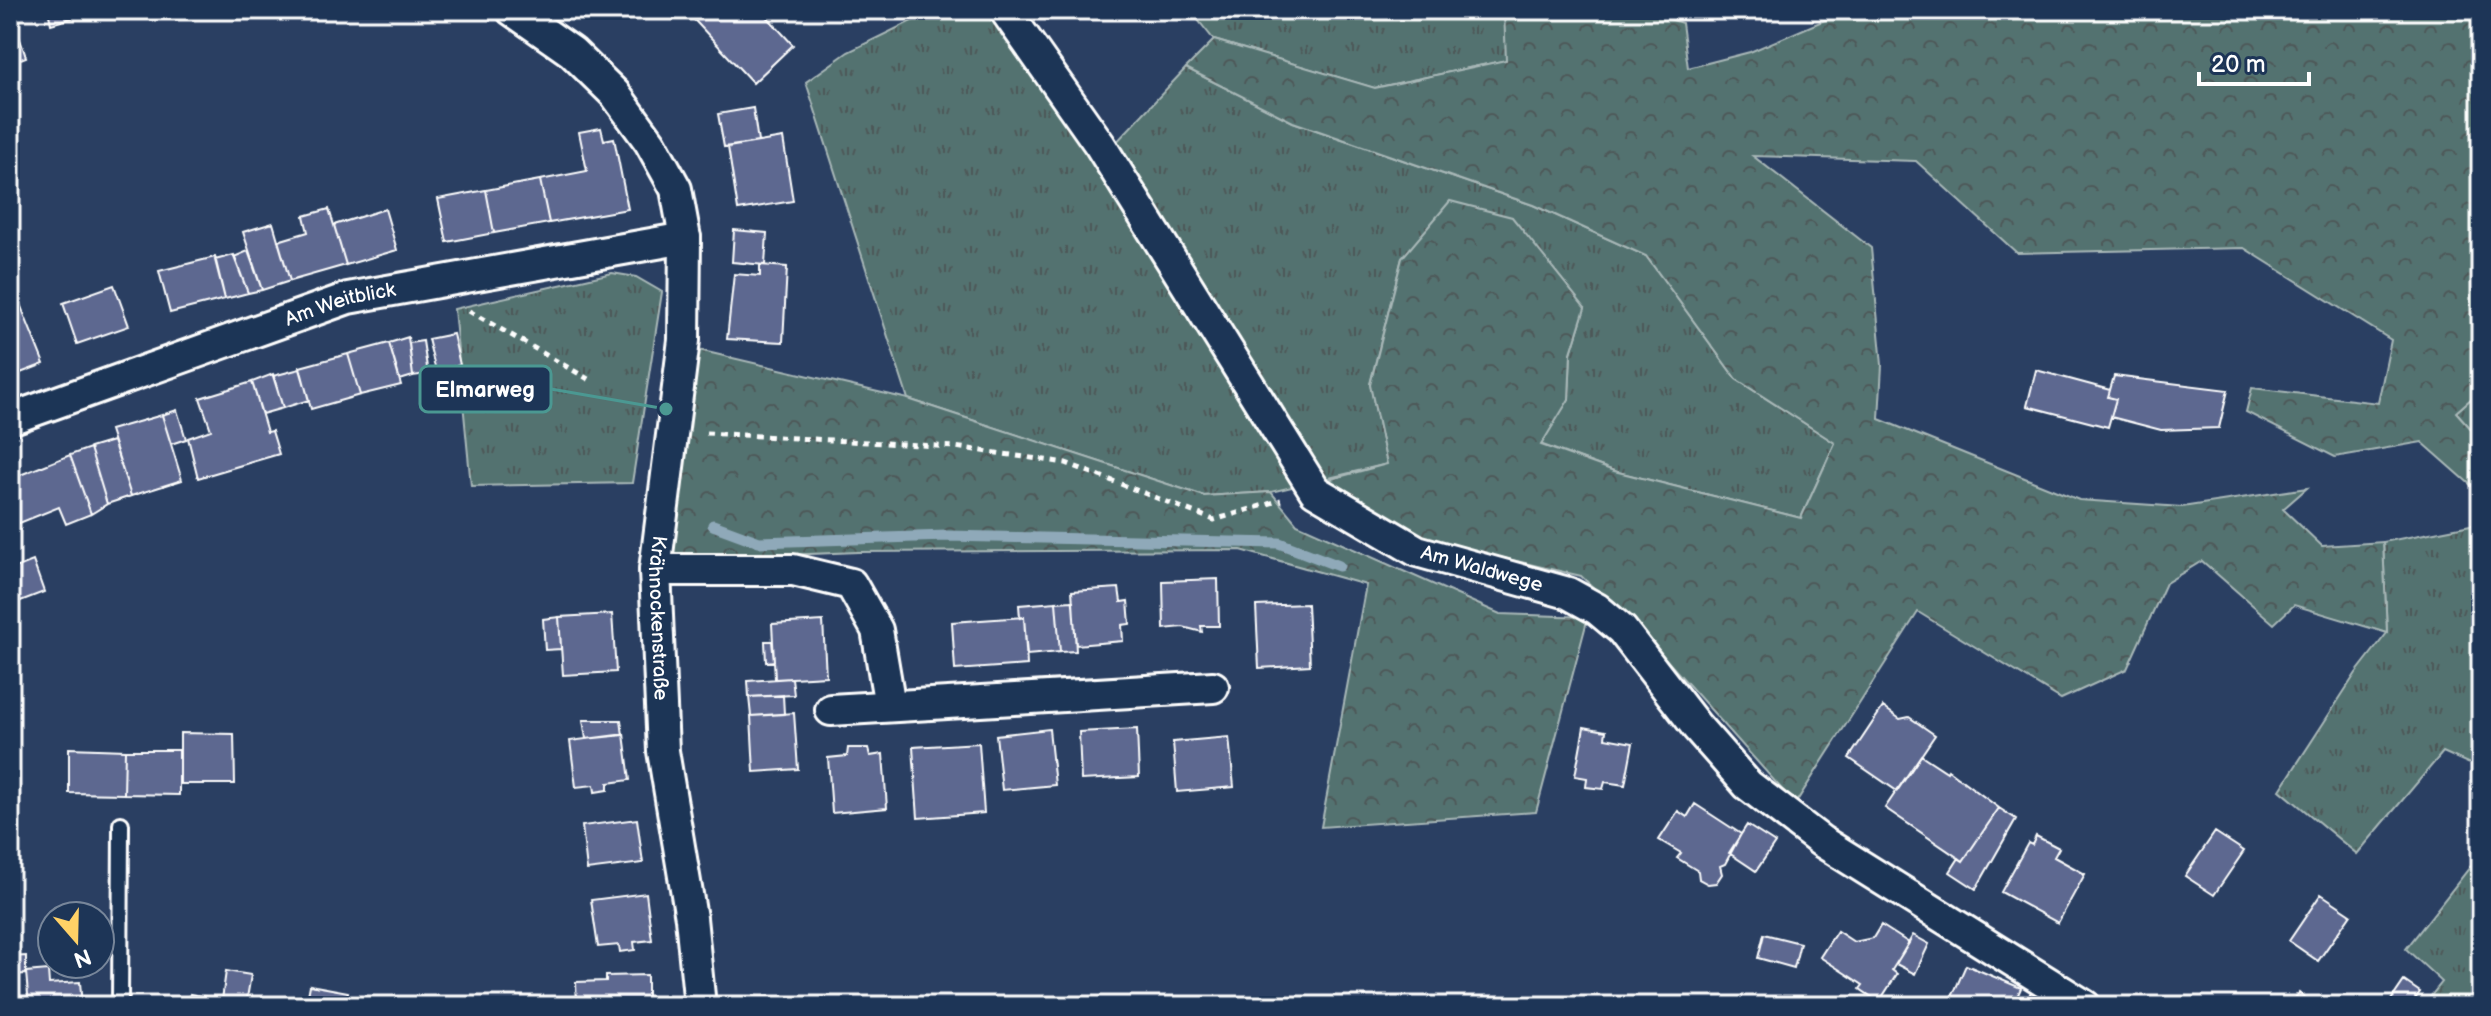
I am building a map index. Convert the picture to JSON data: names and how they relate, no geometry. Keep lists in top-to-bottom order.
{
  "streets": {
    "street": ["Am Weitblick", "Am Waldwege", "Krähnockenstraße"]
  },
  "crossings": [
    ["Am Weitblick", "Krähnockenstraße"]
  ],
  "places": ["Elmarweg"],
  "scale_bar": "20 m",
  "north": "bottom"
}
